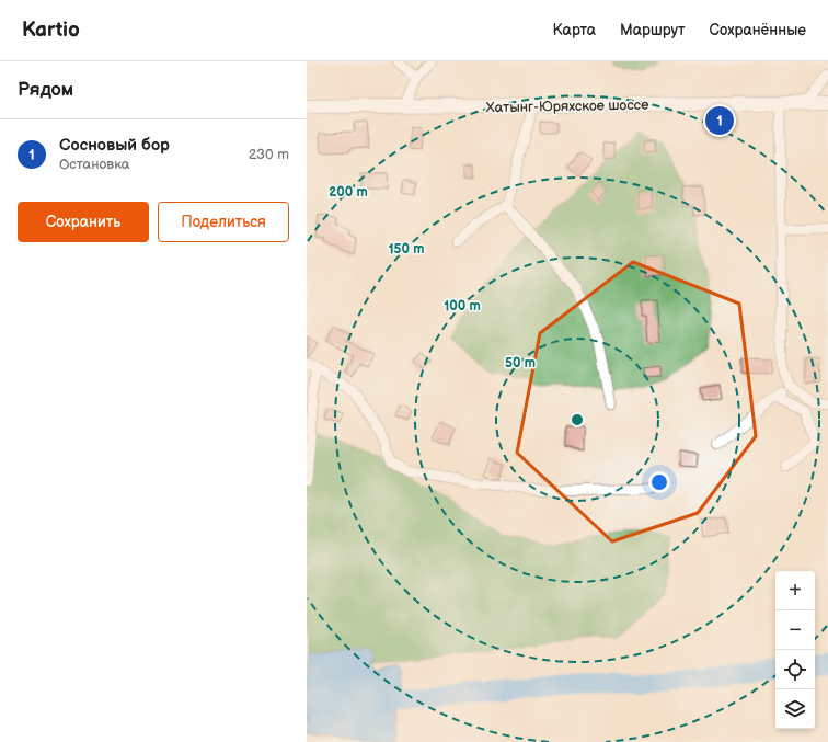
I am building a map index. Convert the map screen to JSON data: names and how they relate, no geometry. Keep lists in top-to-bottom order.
{
  "streets": {
    "main road": ["Хатынг-Юряхское шоссе"]
  },
  "page": {
    "header": "Kartio",
    "nav": ["Карта", "Маршрут", "Сохранённые"],
    "heading": "Рядом",
    "pins": "1",
    "list": [
      {
        "mark": "1",
        "name": "Сосновый бор",
        "note": "Остановка",
        "value": "230 m"
      }
    ],
    "buttons": ["Сохранить", "Поделиться"],
    "map_buttons": ["+", "−"]
  },
  "rings": [
    "200 m",
    "150 m",
    "100 m",
    "50 m"
  ]
}
